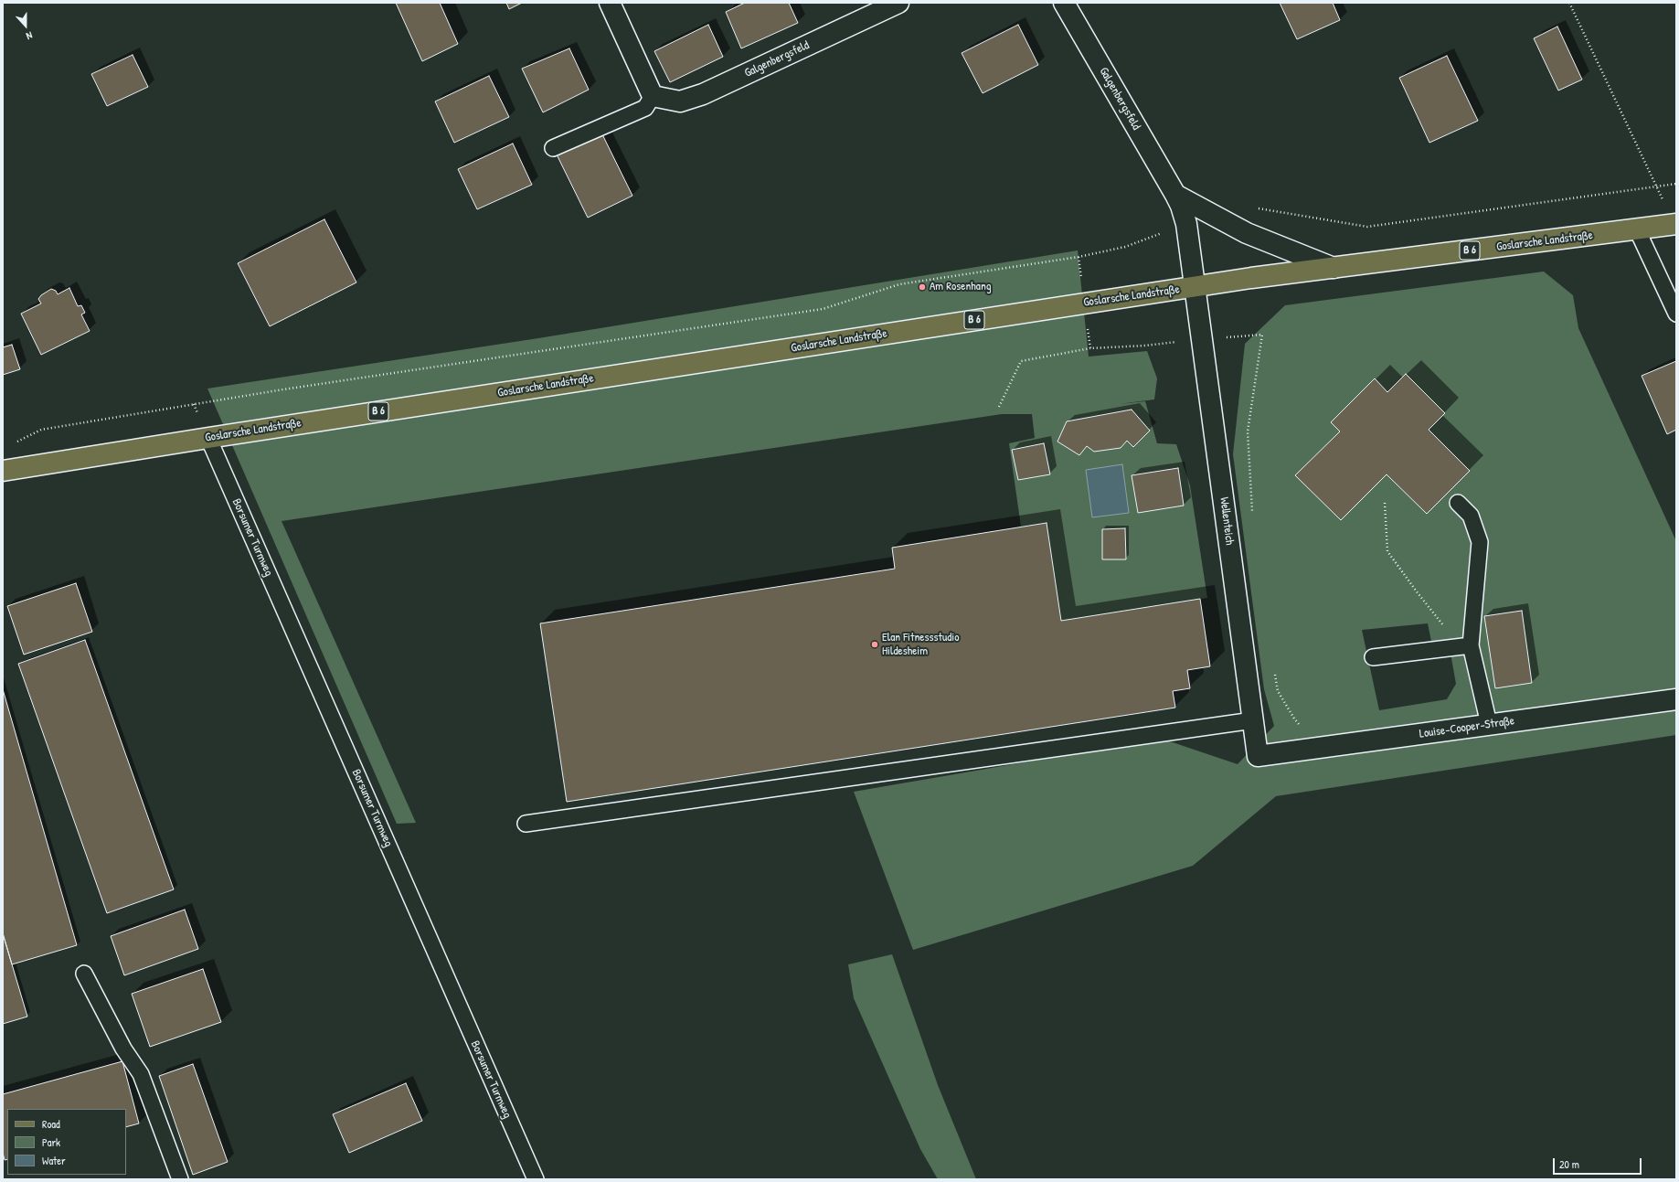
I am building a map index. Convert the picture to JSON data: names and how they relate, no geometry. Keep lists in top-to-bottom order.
{
  "streets": {
    "main road": ["Goslarsche Landstraße", "B 6"],
    "street": ["Galgenbergsfeld", "Wellenteich", "Louise-Cooper-Straße"],
    "lane": ["Borsumer Turmweg"]
  },
  "crossings": [
    ["Galgenbergsfeld", "Goslarsche Landstraße"],
    ["Galgenbergsfeld", "Wellenteich"],
    ["Goslarsche Landstraße", "Wellenteich"],
    ["Goslarsche Landstraße", "Borsumer Turmweg"],
    ["Wellenteich", "Louise-Cooper-Straße"]
  ],
  "places": ["Am Rosenhang", "Elan Fitnessstudio Hildesheim"],
  "legend": ["Road", "Park", "Water"],
  "scale_bar": "20 m",
  "north": "bottom"
}
